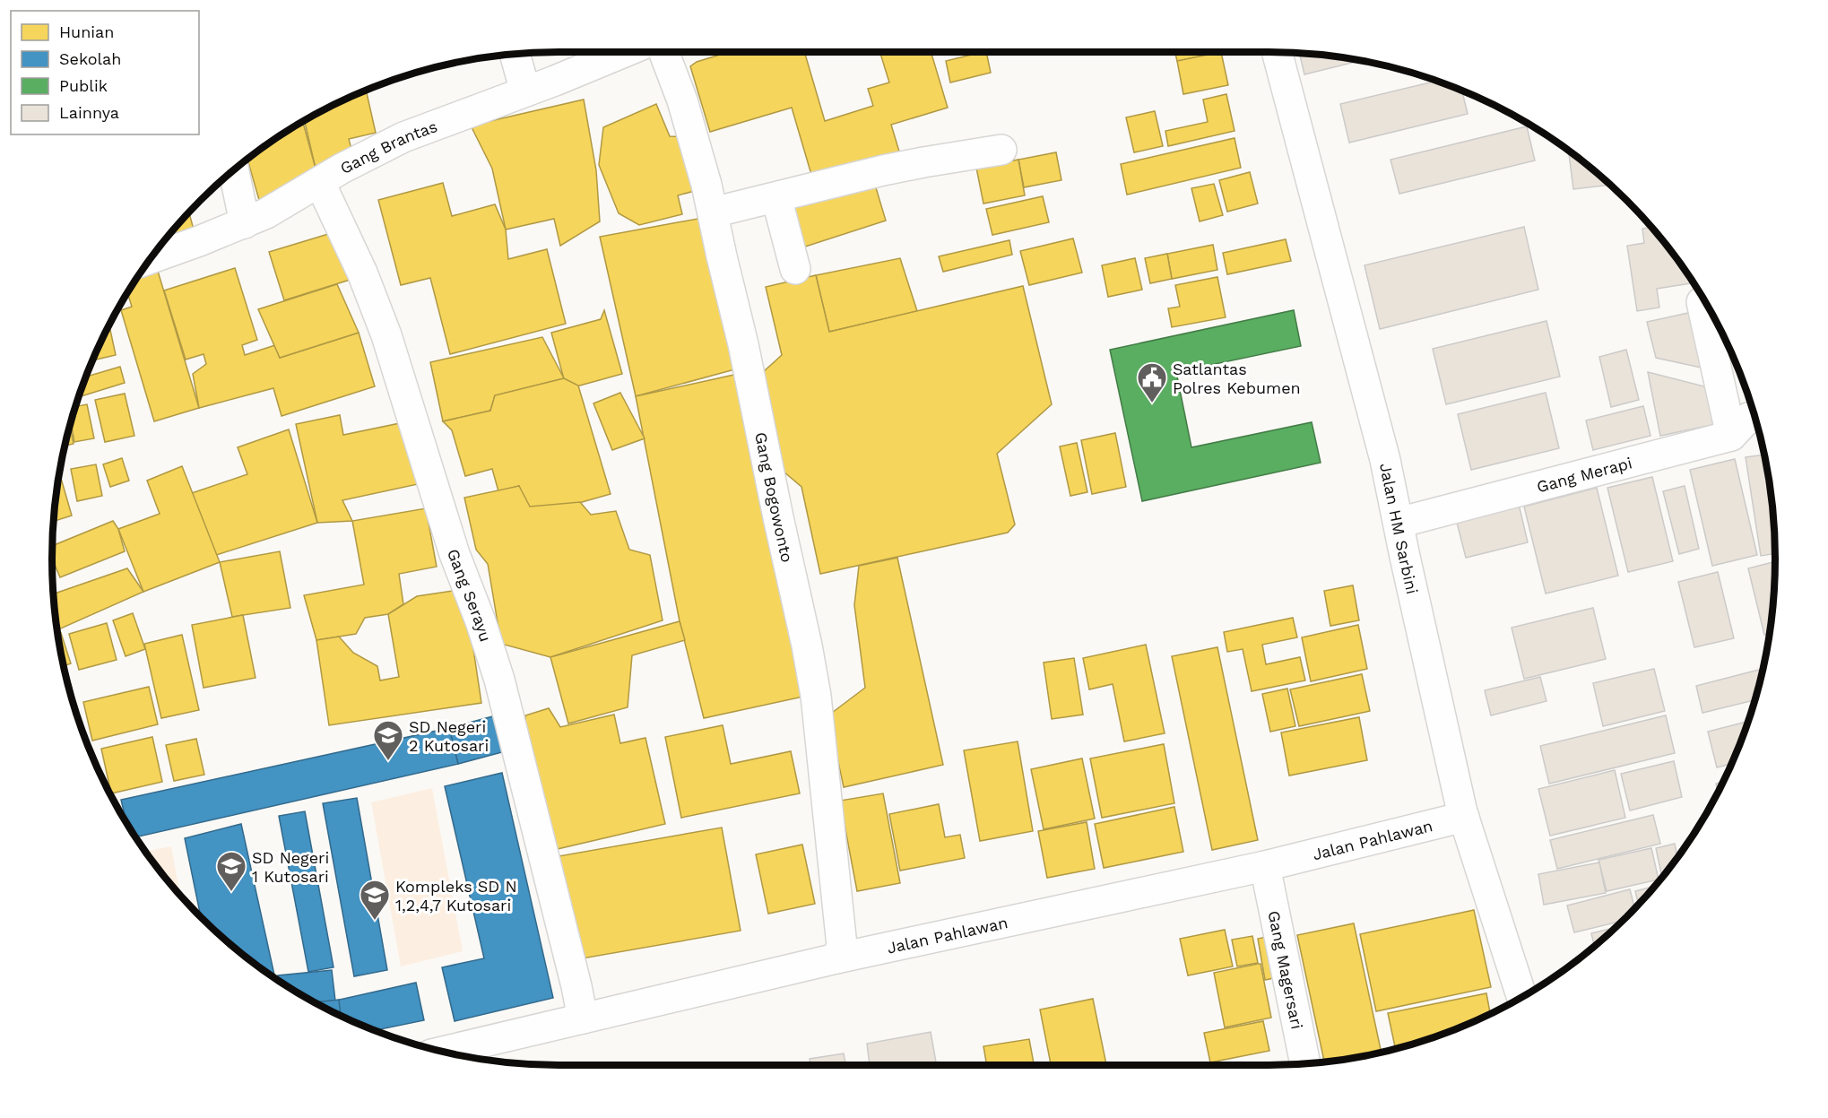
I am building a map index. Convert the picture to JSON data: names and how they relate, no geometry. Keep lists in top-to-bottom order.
{
  "streets": {
    "street": [
      "Gang Brantas",
      "Gang Merapi",
      "Gang Bogowonto",
      "Jalan HM Sarbini",
      "Gang Serayu",
      "Jalan Pahlawan",
      "Gang Magersari"
    ]
  },
  "crossings": [
    ["Gang Brantas", "Gang Serayu"],
    ["Gang Merapi", "Jalan HM Sarbini"],
    ["Gang Bogowonto", "Jalan Pahlawan"],
    ["Jalan HM Sarbini", "Jalan Pahlawan"],
    ["Gang Serayu", "Jalan Pahlawan"],
    ["Jalan Pahlawan", "Gang Magersari"]
  ],
  "places": {
    "public building": ["Satlantas Polres Kebumen"],
    "school or university": ["SD Negeri 2 Kutosari", "SD Negeri 1 Kutosari", "Kompleks SD N 1,2,4,7 Kutosari"]
  },
  "legend": [
    "Hunian",
    "Sekolah",
    "Publik",
    "Lainnya"
  ]
}
